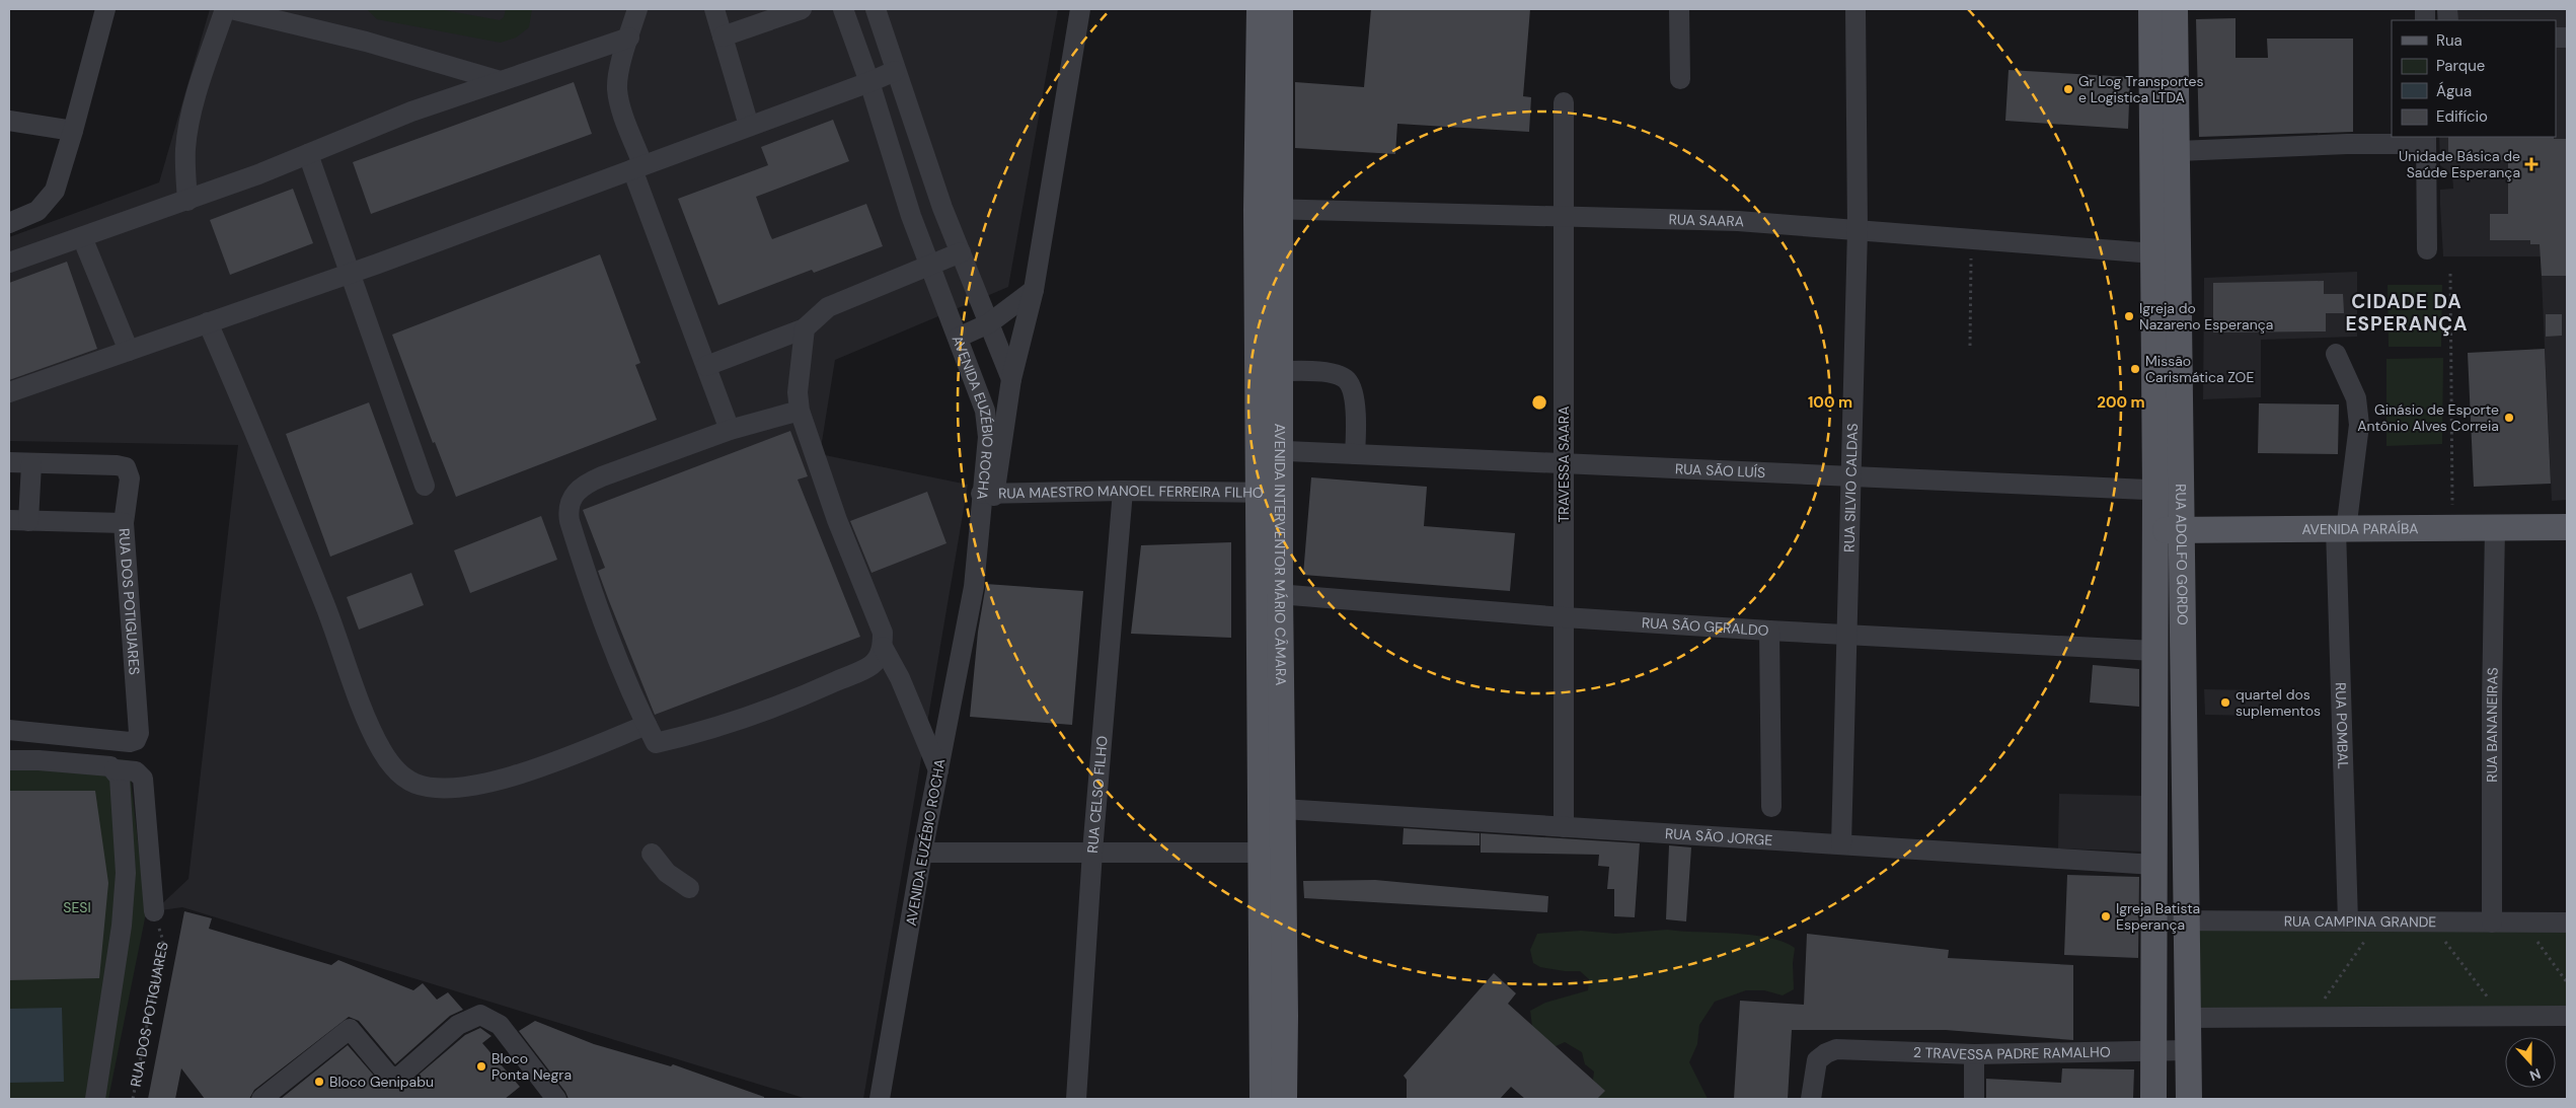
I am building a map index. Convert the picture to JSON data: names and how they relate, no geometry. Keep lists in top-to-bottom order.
{
  "streets": {
    "main road": ["AVENIDA PARAÍBA", "RUA ADOLFO GORDO", "AVENIDA INTERVENTOR MÁRIO CÂMARA"],
    "street": [
      "RUA SAARA",
      "AVENIDA EUZÉBIO ROCHA",
      "TRAVESSA SAARA",
      "RUA SÃO LUÍS",
      "RUA SILVIO CALDAS",
      "RUA MAESTRO MANOEL FERREIRA FILHO",
      "RUA DOS POTIGUARES",
      "RUA SÃO GERALDO",
      "RUA POMBAL",
      "RUA BANANEIRAS",
      "RUA CELSO FILHO",
      "RUA SÃO JORGE",
      "RUA CAMPINA GRANDE",
      "2 TRAVESSA PADRE RAMALHO"
    ]
  },
  "crossings": [
    ["RUA SAARA", "TRAVESSA SAARA"],
    ["RUA SAARA", "RUA SILVIO CALDAS"],
    ["RUA SAARA", "RUA ADOLFO GORDO"],
    ["RUA SAARA", "AVENIDA INTERVENTOR MÁRIO CÂMARA"],
    ["AVENIDA EUZÉBIO ROCHA", "RUA MAESTRO MANOEL FERREIRA FILHO"],
    ["TRAVESSA SAARA", "RUA SÃO LUÍS"],
    ["TRAVESSA SAARA", "RUA SÃO GERALDO"],
    ["TRAVESSA SAARA", "RUA SÃO JORGE"],
    ["RUA SÃO LUÍS", "RUA SILVIO CALDAS"],
    ["RUA SÃO LUÍS", "RUA ADOLFO GORDO"],
    ["RUA SÃO LUÍS", "AVENIDA INTERVENTOR MÁRIO CÂMARA"],
    ["RUA SILVIO CALDAS", "RUA SÃO GERALDO"],
    ["RUA SILVIO CALDAS", "RUA SÃO JORGE"],
    ["RUA MAESTRO MANOEL FERREIRA FILHO", "AVENIDA INTERVENTOR MÁRIO CÂMARA"],
    ["RUA MAESTRO MANOEL FERREIRA FILHO", "RUA CELSO FILHO"],
    ["AVENIDA PARAÍBA", "RUA ADOLFO GORDO"],
    ["AVENIDA PARAÍBA", "RUA POMBAL"],
    ["AVENIDA PARAÍBA", "RUA BANANEIRAS"],
    ["RUA ADOLFO GORDO", "RUA SÃO GERALDO"],
    ["RUA ADOLFO GORDO", "RUA SÃO JORGE"],
    ["RUA ADOLFO GORDO", "RUA CAMPINA GRANDE"],
    ["RUA ADOLFO GORDO", "2 TRAVESSA PADRE RAMALHO"],
    ["AVENIDA INTERVENTOR MÁRIO CÂMARA", "RUA SÃO GERALDO"],
    ["AVENIDA INTERVENTOR MÁRIO CÂMARA", "RUA SÃO JORGE"],
    ["RUA POMBAL", "RUA CAMPINA GRANDE"],
    ["RUA BANANEIRAS", "RUA CAMPINA GRANDE"]
  ],
  "districts": ["CIDADE DA ESPERANÇA"],
  "parks": ["SESI"],
  "places": {
    "other": [
      "Gr Log Transportes e Logistica LTDA",
      "Igreja do Nazareno Esperança",
      "Missão Carismática ZOE",
      "Ginásio de Esporte Antônio Alves Correia",
      "quartel dos suplementos",
      "Igreja Batista Esperança",
      "Bloco Ponta Negra",
      "Bloco Genipabu"
    ],
    "health": ["Unidade Básica de Saúde Esperança"]
  },
  "legend": [
    "Rua",
    "Parque",
    "Água",
    "Edifício"
  ],
  "north": "bottom",
  "rings": ["100 m", "200 m"]
}
